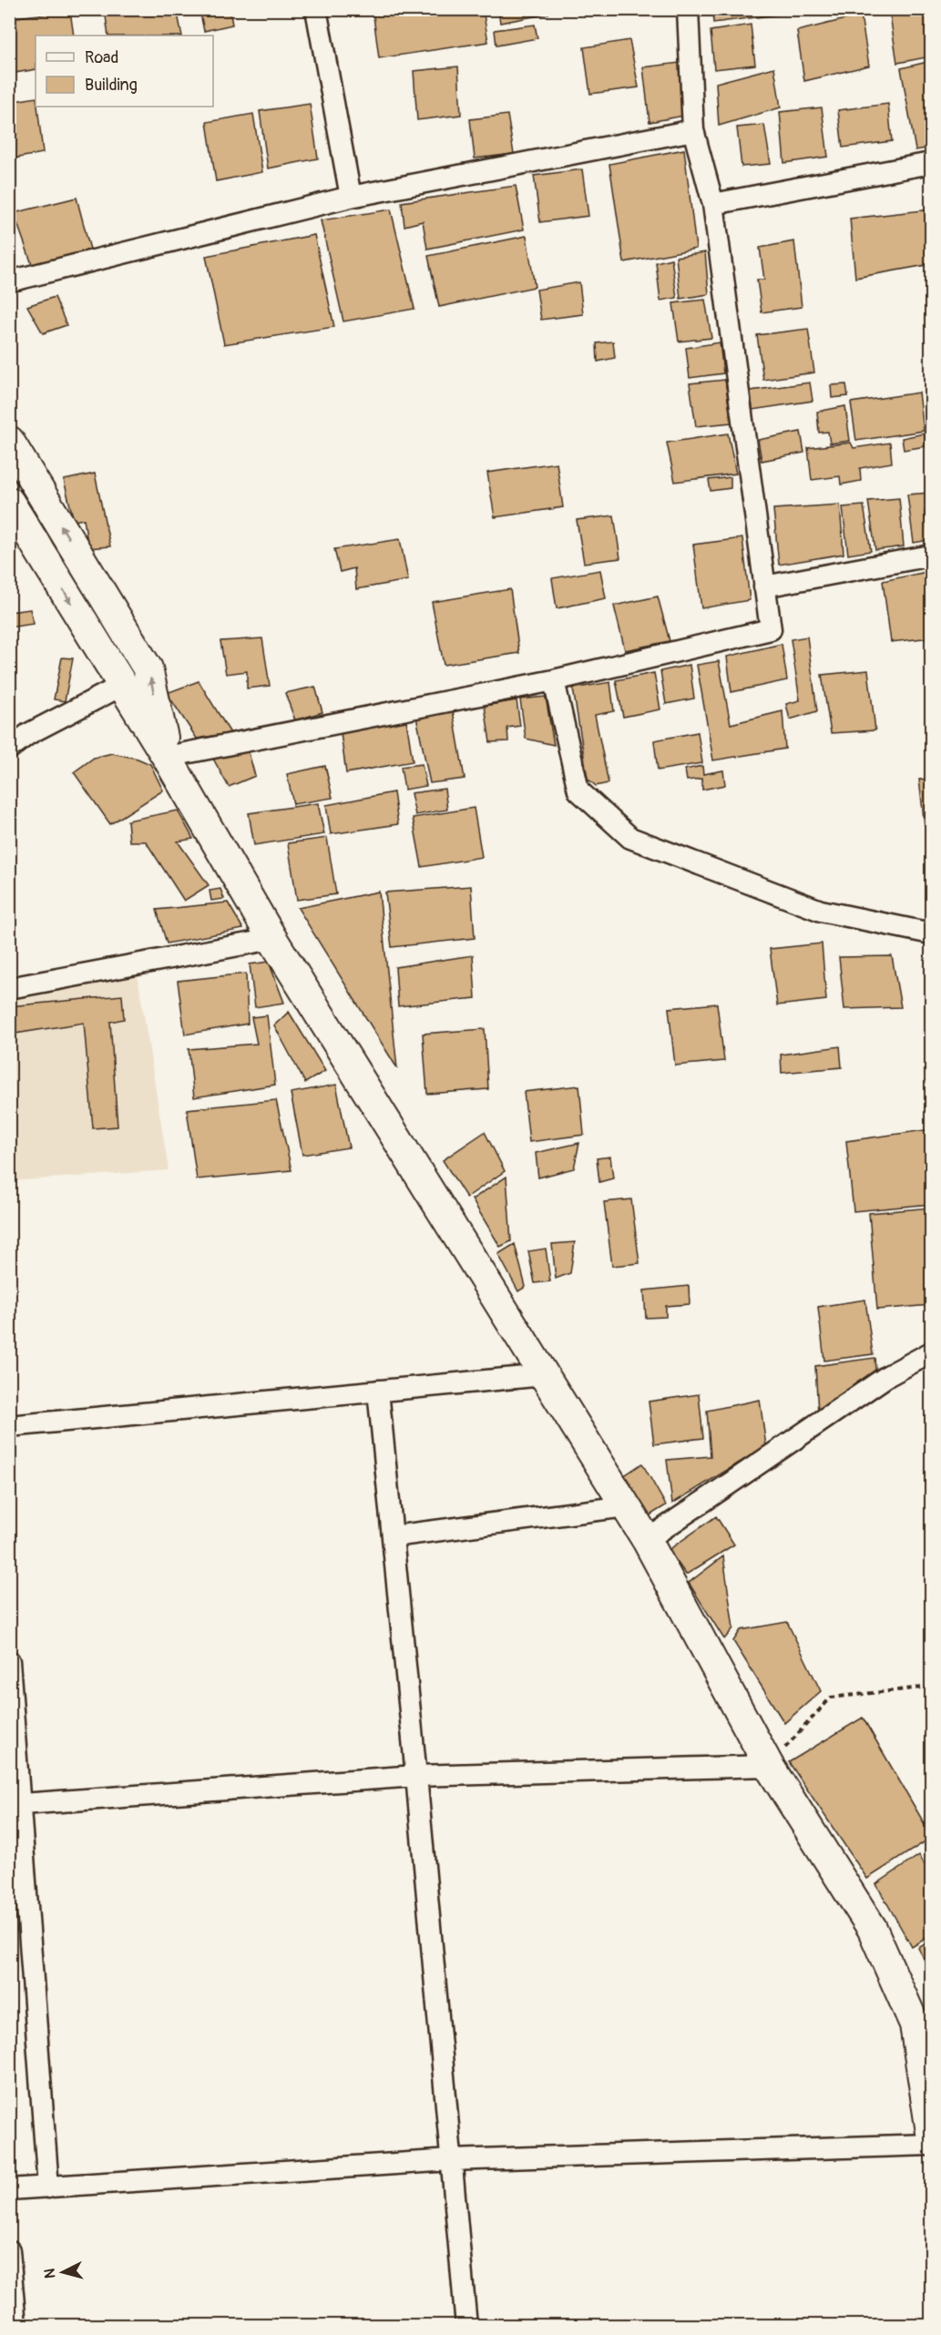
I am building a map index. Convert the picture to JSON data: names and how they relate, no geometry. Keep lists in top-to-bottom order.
{
  "legend": ["Road", "Building"],
  "north": "left"
}
